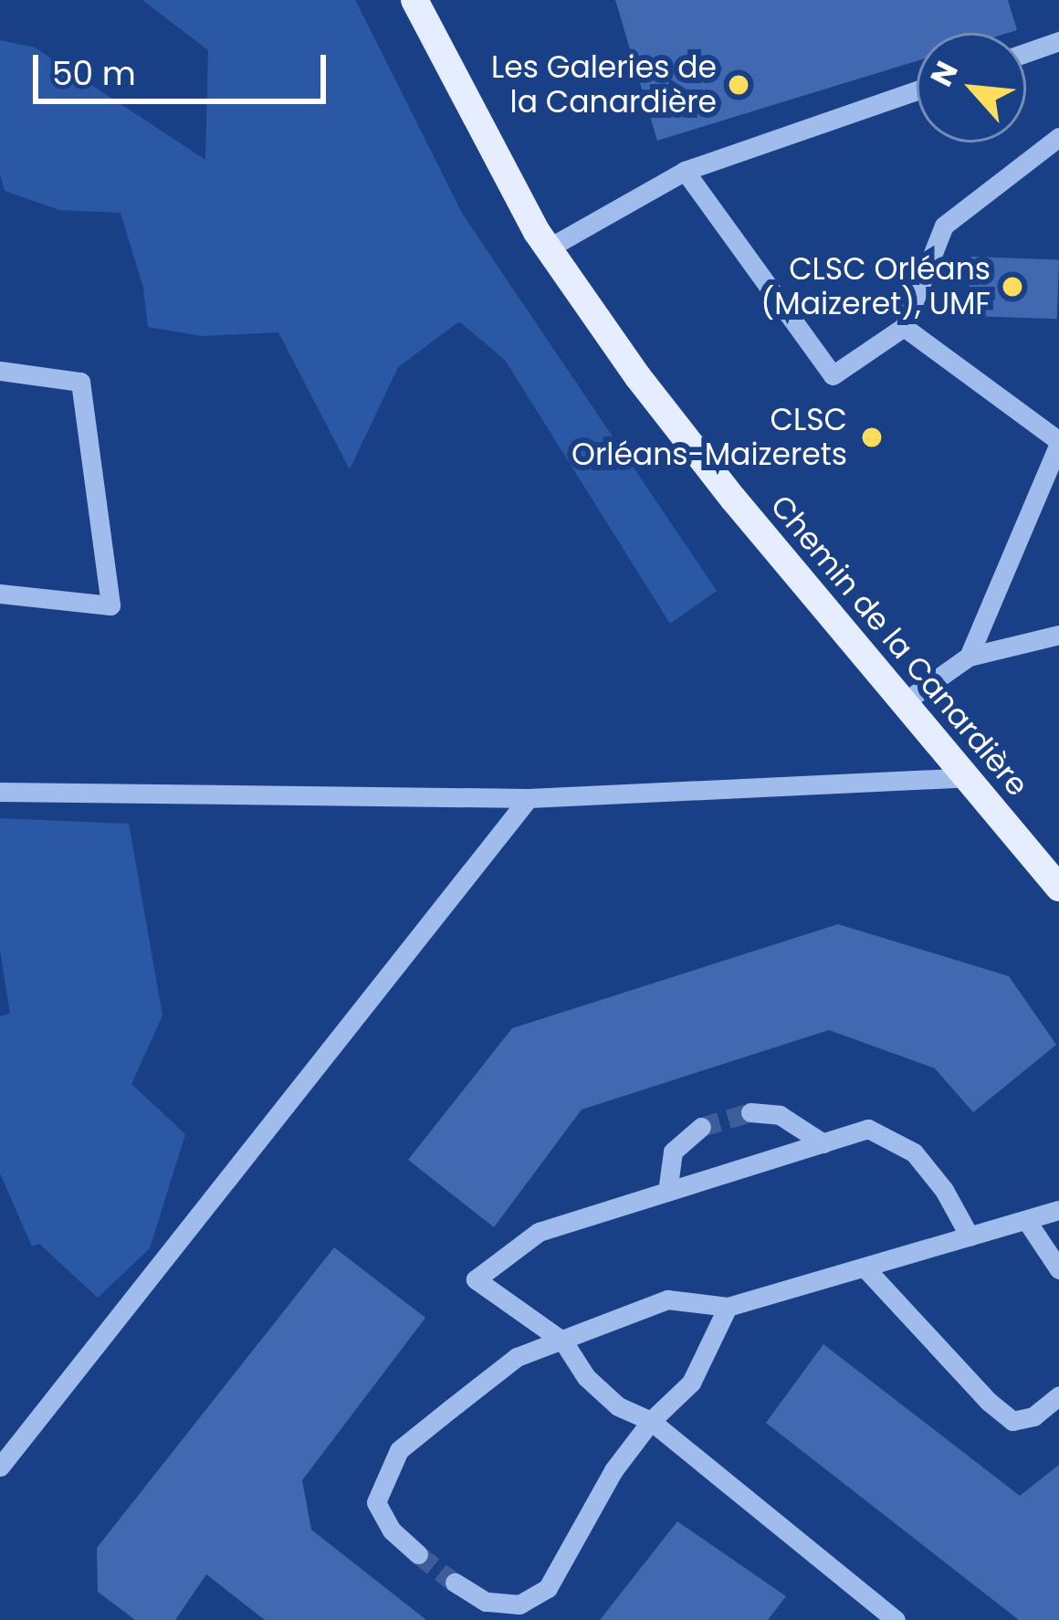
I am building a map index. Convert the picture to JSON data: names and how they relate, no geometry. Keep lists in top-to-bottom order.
{
  "streets": {
    "main road": ["Chemin de la Canardière"]
  },
  "places": ["Les Galeries de la Canardière", "CLSC Orléans (Maizeret), UMF", "CLSC Orléans-Maizerets"],
  "scale_bar": "50 m",
  "north": "top left"
}
